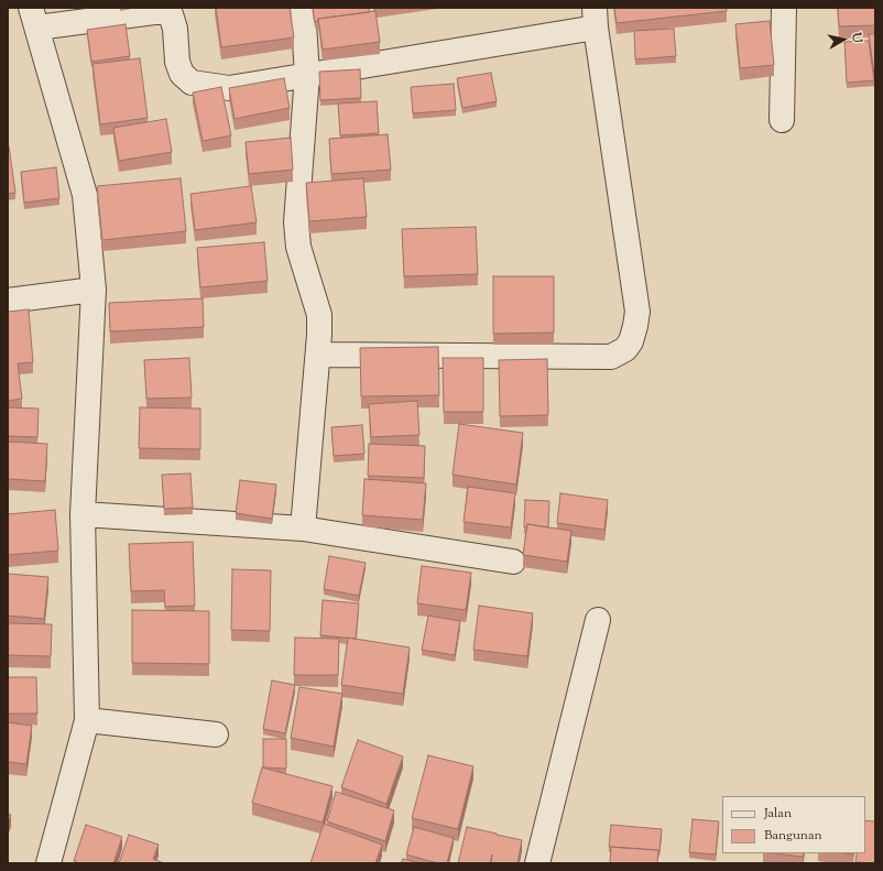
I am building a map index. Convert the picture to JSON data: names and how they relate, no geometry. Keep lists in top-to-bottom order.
{
  "legend": ["Jalan", "Bangunan"],
  "north": "right"
}
